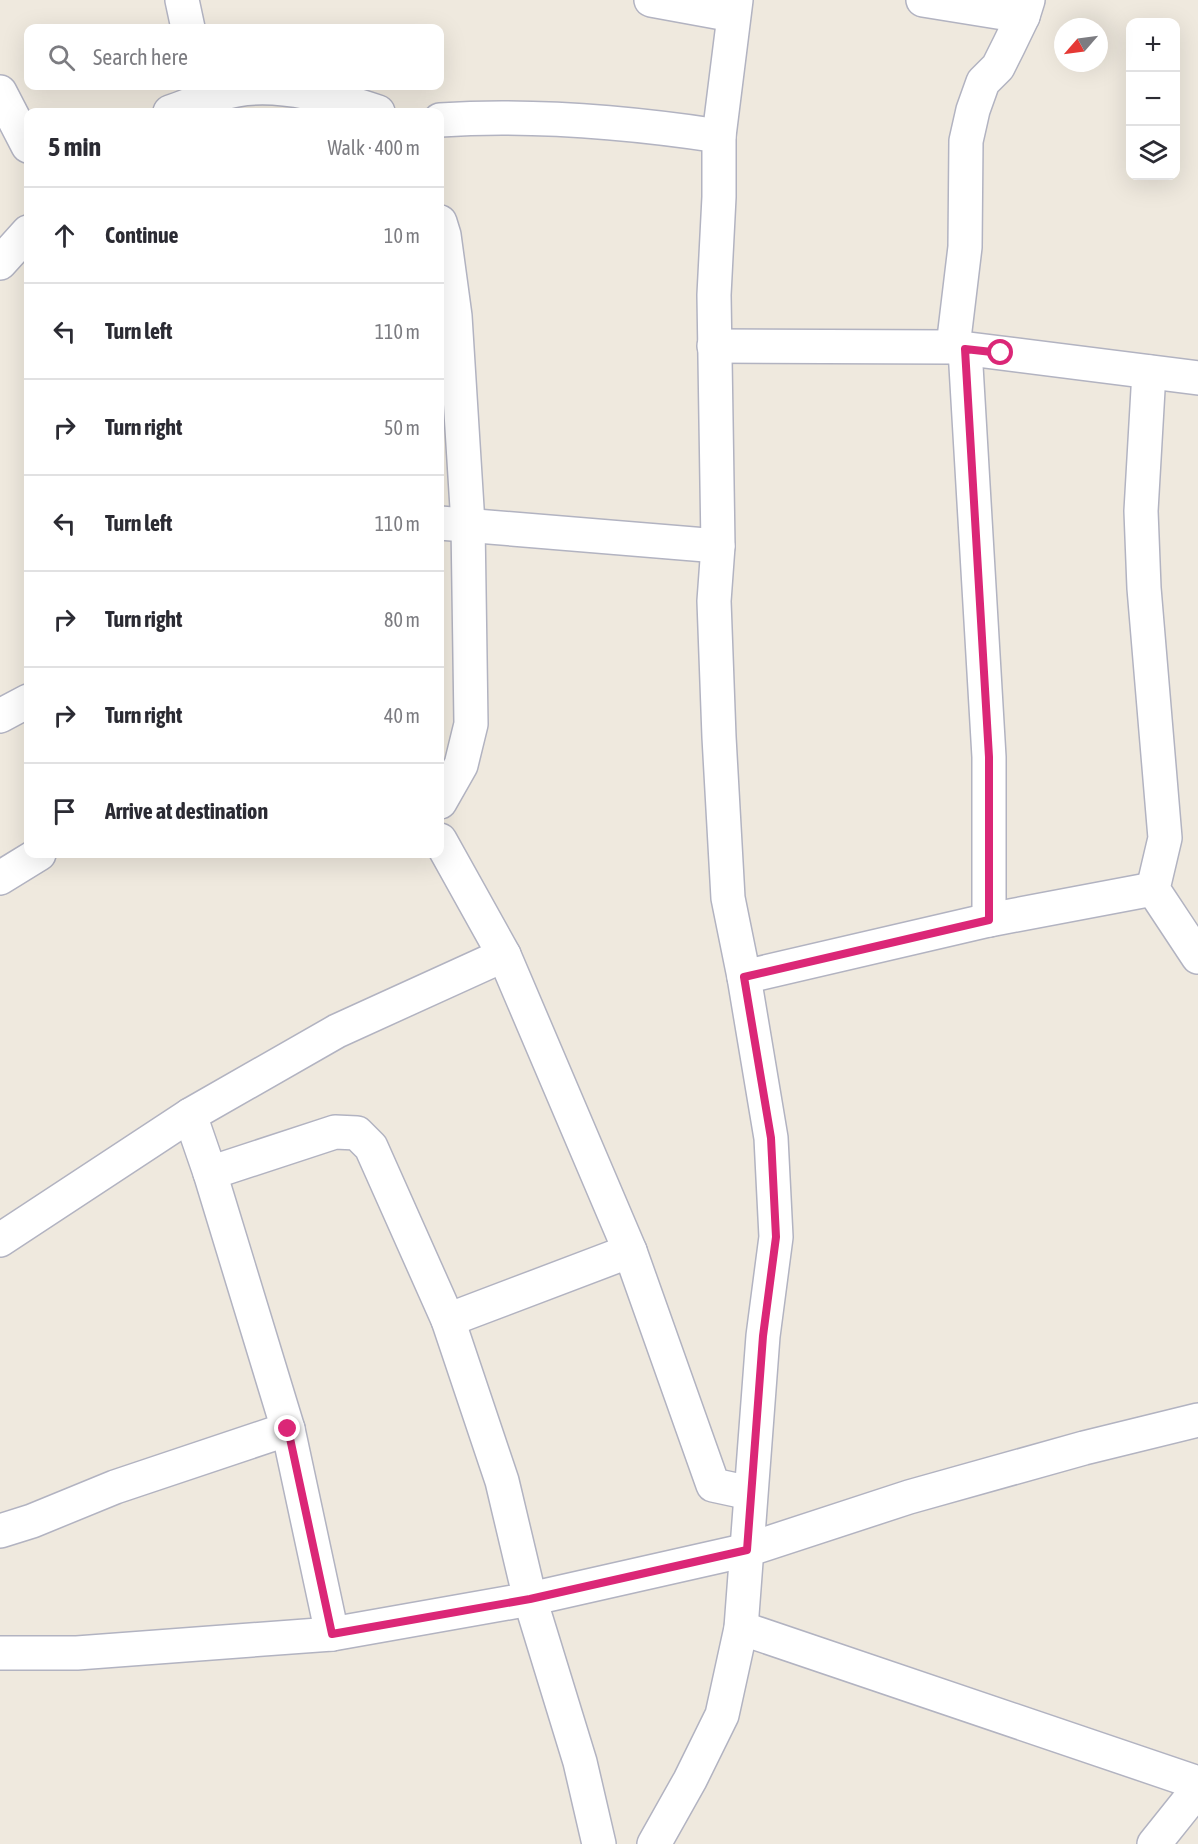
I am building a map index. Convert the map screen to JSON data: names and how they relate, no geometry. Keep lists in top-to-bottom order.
{
  "north": "bottom left",
  "page": {
    "map_buttons": ["+", "−"],
    "search": "Search here",
    "heading": ["5 min", "Walk · 400 m"],
    "list": [
      ["Continue", "10 m"],
      ["Turn left", "110 m"],
      ["Turn right", "50 m"],
      ["Turn left", "110 m"],
      ["Turn right", "80 m"],
      ["Turn right", "40 m"],
      "Arrive at destination"
    ]
  }
}
